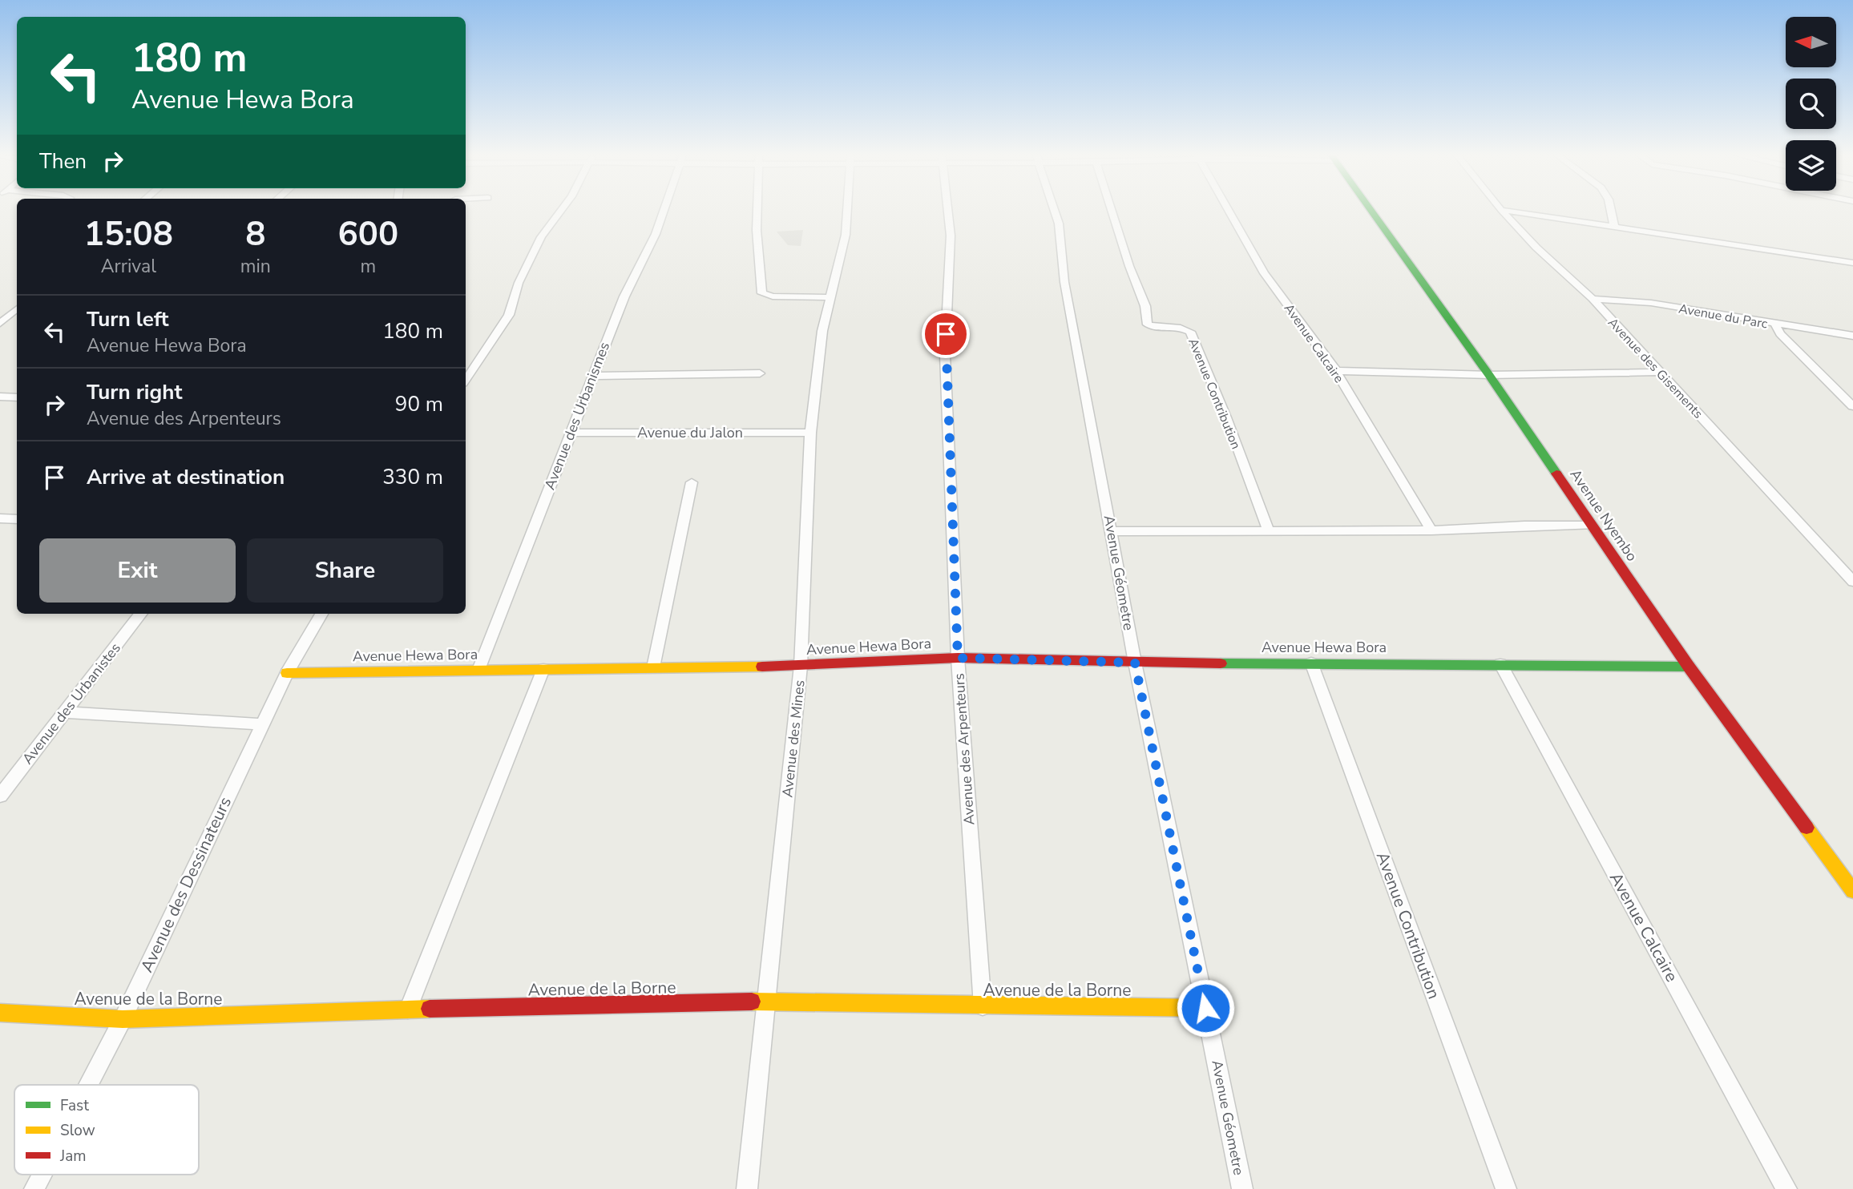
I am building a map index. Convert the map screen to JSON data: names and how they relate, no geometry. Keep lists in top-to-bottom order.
{
  "streets": {
    "street": [
      "Avenue du Parc",
      "Avenue Calcaire",
      "Avenue des Gisements",
      "Avenue Contribution",
      "Avenue des Urbanismes",
      "Avenue du Jalon",
      "Avenue Nyembo",
      "Avenue Géometre",
      "Avenue Hewa Bora",
      "Avenue des Urbanistes",
      "Avenue des Mines",
      "Avenue des Arpenteurs",
      "Avenue des Dessinateurs",
      "Avenue de la Borne"
    ]
  },
  "crossings": [
    ["Avenue du Parc", "Avenue des Gisements"],
    ["Avenue Calcaire", "Avenue Hewa Bora"],
    ["Avenue Contribution", "Avenue Hewa Bora"],
    ["Avenue des Urbanismes", "Avenue du Jalon"],
    ["Avenue des Urbanismes", "Avenue Hewa Bora"],
    ["Avenue du Jalon", "Avenue des Mines"],
    ["Avenue Nyembo", "Avenue Hewa Bora"],
    ["Avenue Géometre", "Avenue Hewa Bora"],
    ["Avenue Géometre", "Avenue de la Borne"],
    ["Avenue Hewa Bora", "Avenue des Mines"],
    ["Avenue Hewa Bora", "Avenue des Arpenteurs"],
    ["Avenue Hewa Bora", "Avenue des Dessinateurs"],
    ["Avenue des Mines", "Avenue de la Borne"],
    ["Avenue des Arpenteurs", "Avenue de la Borne"],
    ["Avenue des Dessinateurs", "Avenue de la Borne"]
  ],
  "legend": ["Fast", "Slow", "Jam"],
  "north": "left",
  "page": {
    "turn": ["180 m", "Avenue Hewa Bora"],
    "then": "Then",
    "eta": [
      "15:08",
      "Arrival",
      "8",
      "min",
      "600",
      "m"
    ],
    "list": [
      {
        "name": "Turn left",
        "note": "Avenue Hewa Bora",
        "value": "180 m"
      },
      {
        "name": "Turn right",
        "note": "Avenue des Arpenteurs",
        "value": "90 m"
      },
      {
        "name": "Arrive at destination",
        "value": "330 m"
      }
    ],
    "buttons": ["Exit", "Share"]
  }
}
